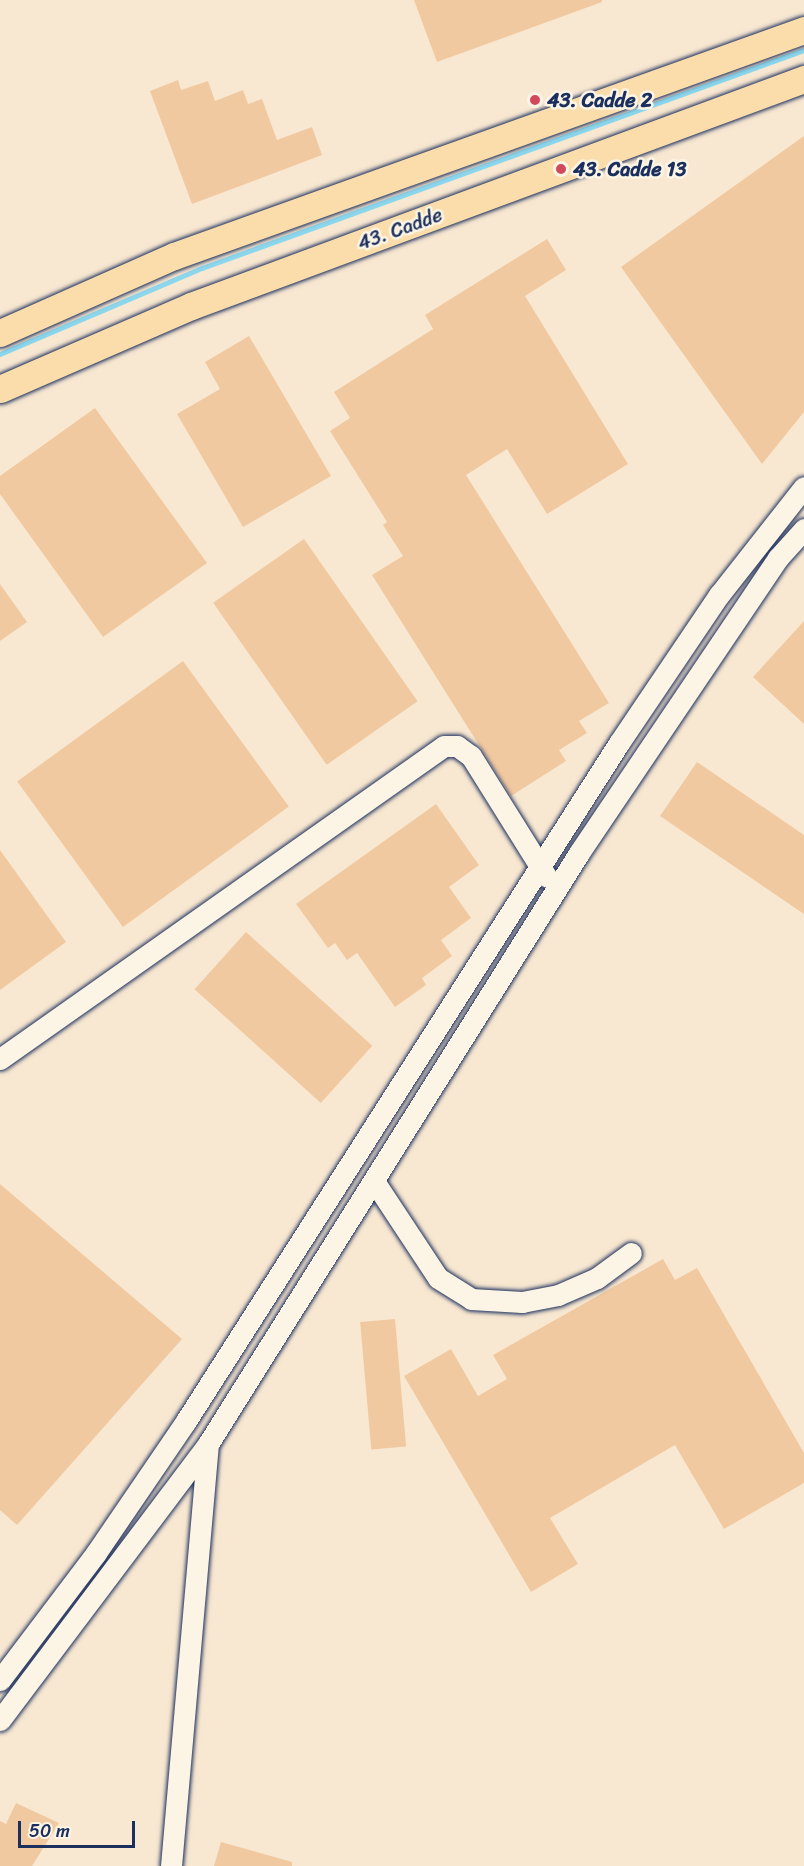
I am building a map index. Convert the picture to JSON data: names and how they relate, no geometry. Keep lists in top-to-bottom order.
{
  "streets": {
    "main road": ["43. Cadde"]
  },
  "places": ["43. Cadde 2", "43. Cadde 13"],
  "scale_bar": "50 m"
}
